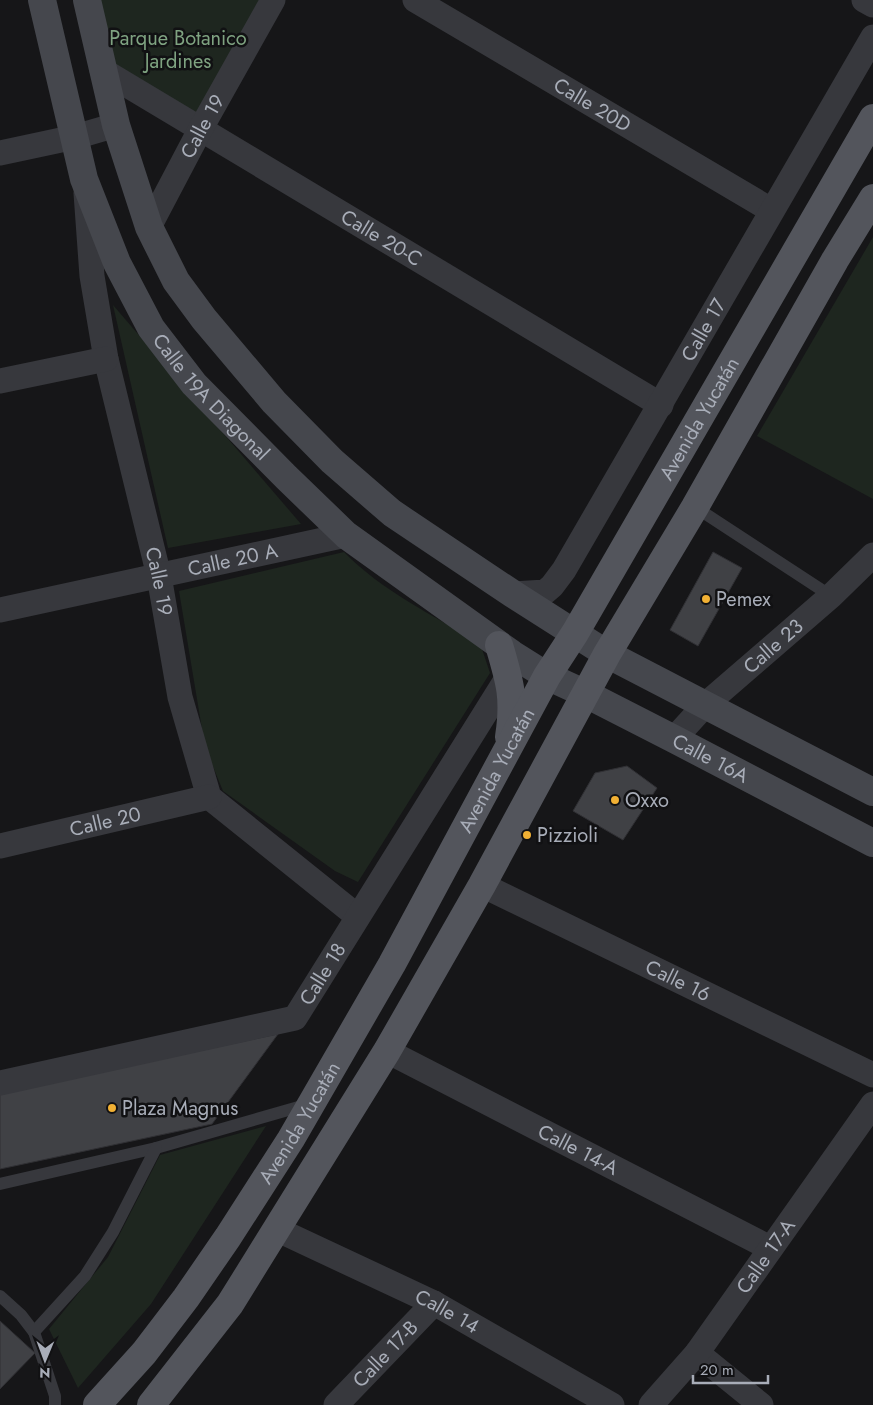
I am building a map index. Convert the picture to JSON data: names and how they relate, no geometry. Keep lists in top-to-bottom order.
{
  "streets": {
    "main road": ["Avenida Yucatán"],
    "street": [
      "Calle 20D",
      "Calle 19",
      "Calle 20-C",
      "Calle 17",
      "Calle 19A Diagonal",
      "Calle 20 A",
      "Calle 23",
      "Calle 16A",
      "Calle 20",
      "Calle 18",
      "Calle 16",
      "Calle 14-A",
      "Calle 17-A",
      "Calle 14",
      "Calle 17-B"
    ]
  },
  "crossings": [
    ["Calle 20D", "Calle 17"],
    ["Calle 19", "Calle 20-C"],
    ["Calle 19", "Calle 19A Diagonal"],
    ["Calle 19", "Calle 20 A"],
    ["Calle 19", "Calle 20"],
    ["Calle 20-C", "Calle 17"],
    ["Calle 19A Diagonal", "Avenida Yucatán"],
    ["Calle 19A Diagonal", "Calle 20 A"],
    ["Calle 19A Diagonal", "Calle 16A"],
    ["Avenida Yucatán", "Calle 16A"],
    ["Avenida Yucatán", "Calle 16"],
    ["Avenida Yucatán", "Calle 14-A"],
    ["Avenida Yucatán", "Calle 14"],
    ["Calle 23", "Calle 16A"],
    ["Calle 14-A", "Calle 17-A"],
    ["Calle 14", "Calle 17-B"]
  ],
  "parks": ["Parque Botanico Jardines"],
  "places": [
    "Pemex",
    "Oxxo",
    "Pizzioli",
    "Plaza Magnus"
  ],
  "scale_bar": "20 m",
  "north": "bottom"
}
